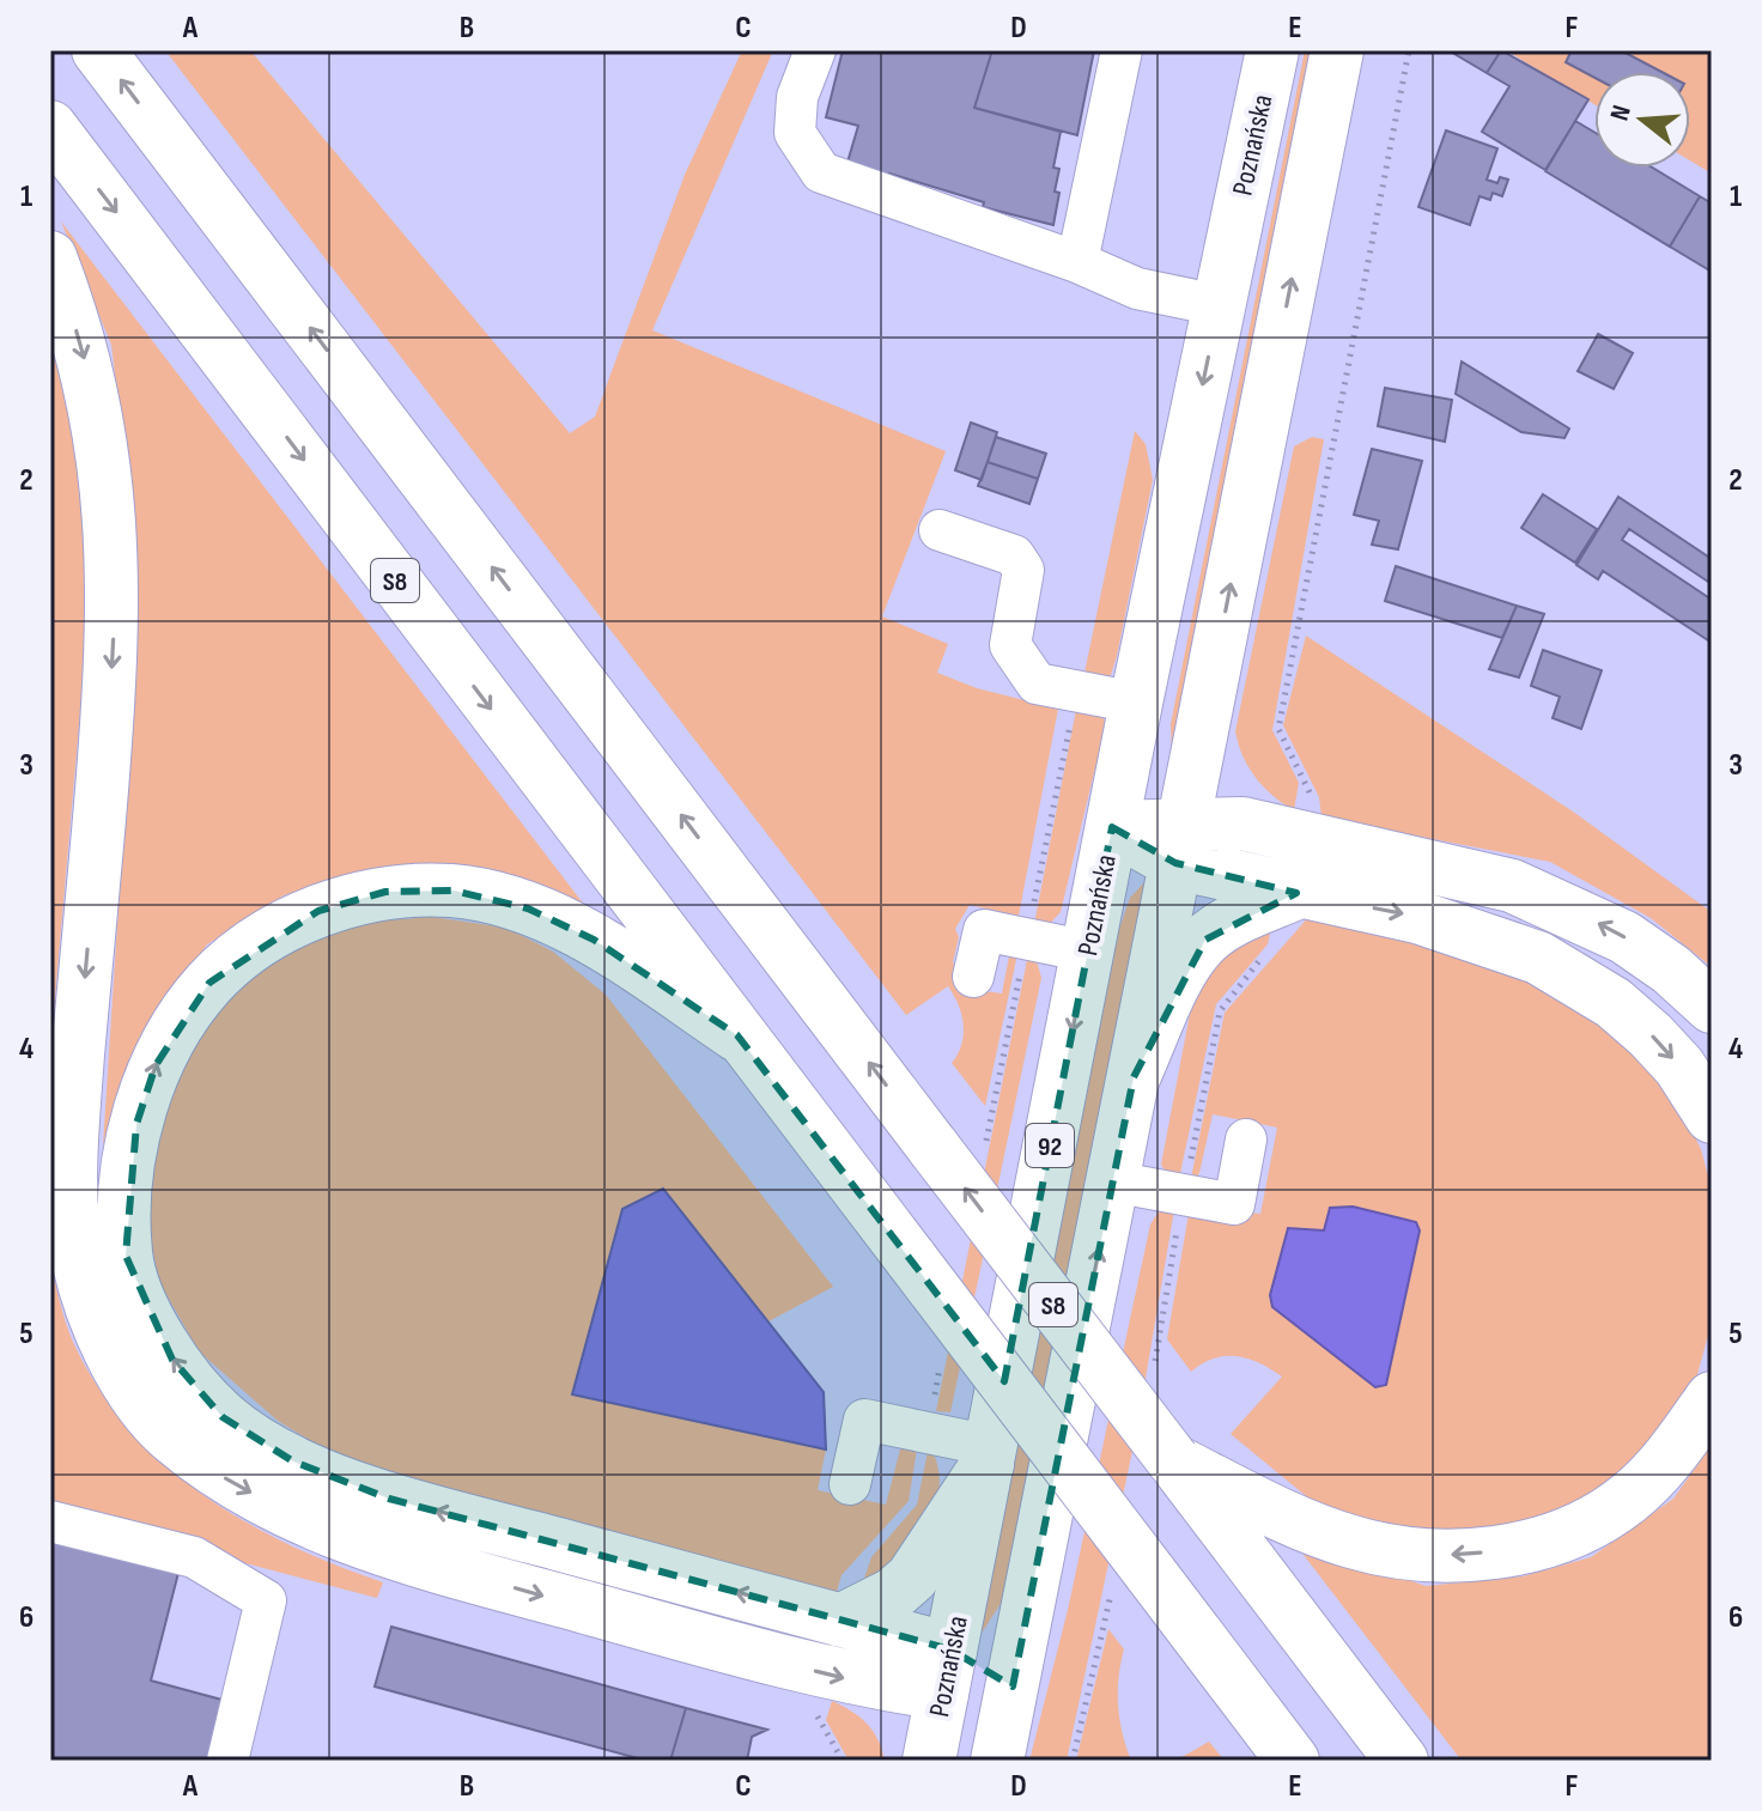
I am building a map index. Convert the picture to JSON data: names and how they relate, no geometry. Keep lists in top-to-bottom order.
{
  "streets": {
    "main road": ["Poznańska", "S8", "92"]
  },
  "north": "left",
  "grid": {
    "columns": [
      "A",
      "B",
      "C",
      "D",
      "E",
      "F"
    ],
    "rows": [
      "1",
      "2",
      "3",
      "4",
      "5",
      "6"
    ]
  }
}
